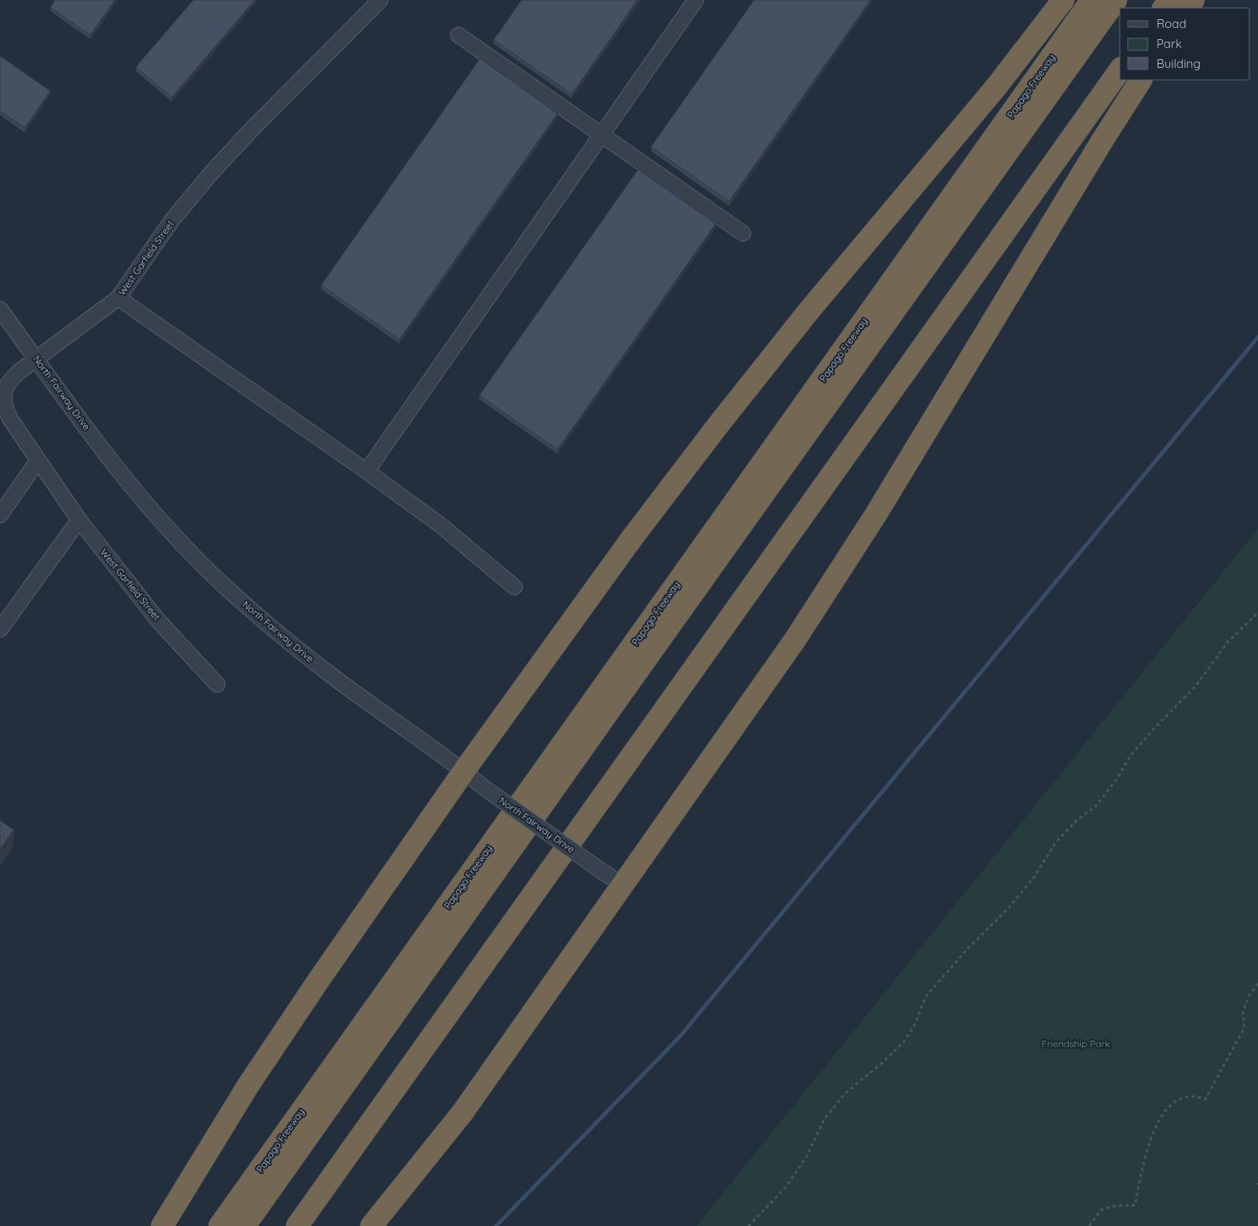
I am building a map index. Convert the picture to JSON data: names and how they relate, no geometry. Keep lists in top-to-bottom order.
{
  "streets": {
    "highway": ["Papago Freeway"],
    "street": ["West Garfield Street", "North Fairway Drive"]
  },
  "crossings": [
    ["West Garfield Street", "North Fairway Drive"]
  ],
  "parks": ["Friendship Park"],
  "legend": ["Road", "Park", "Building"]
}
